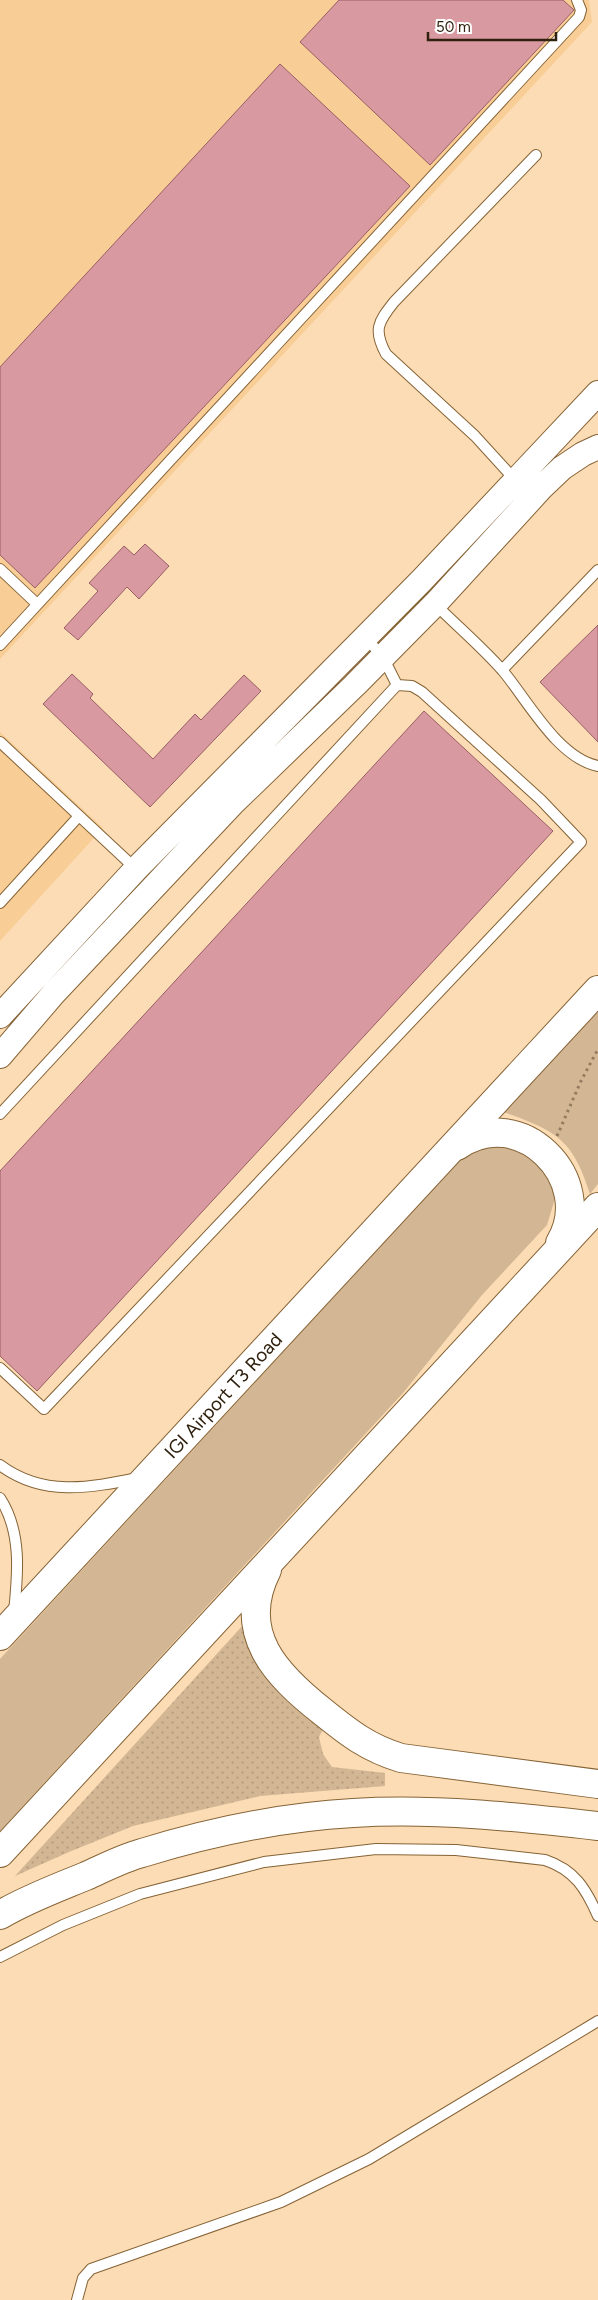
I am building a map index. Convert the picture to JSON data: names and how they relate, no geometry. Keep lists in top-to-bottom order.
{
  "streets": {
    "main road": ["IGI Airport T3 Road"]
  },
  "scale_bar": "50 m"
}
